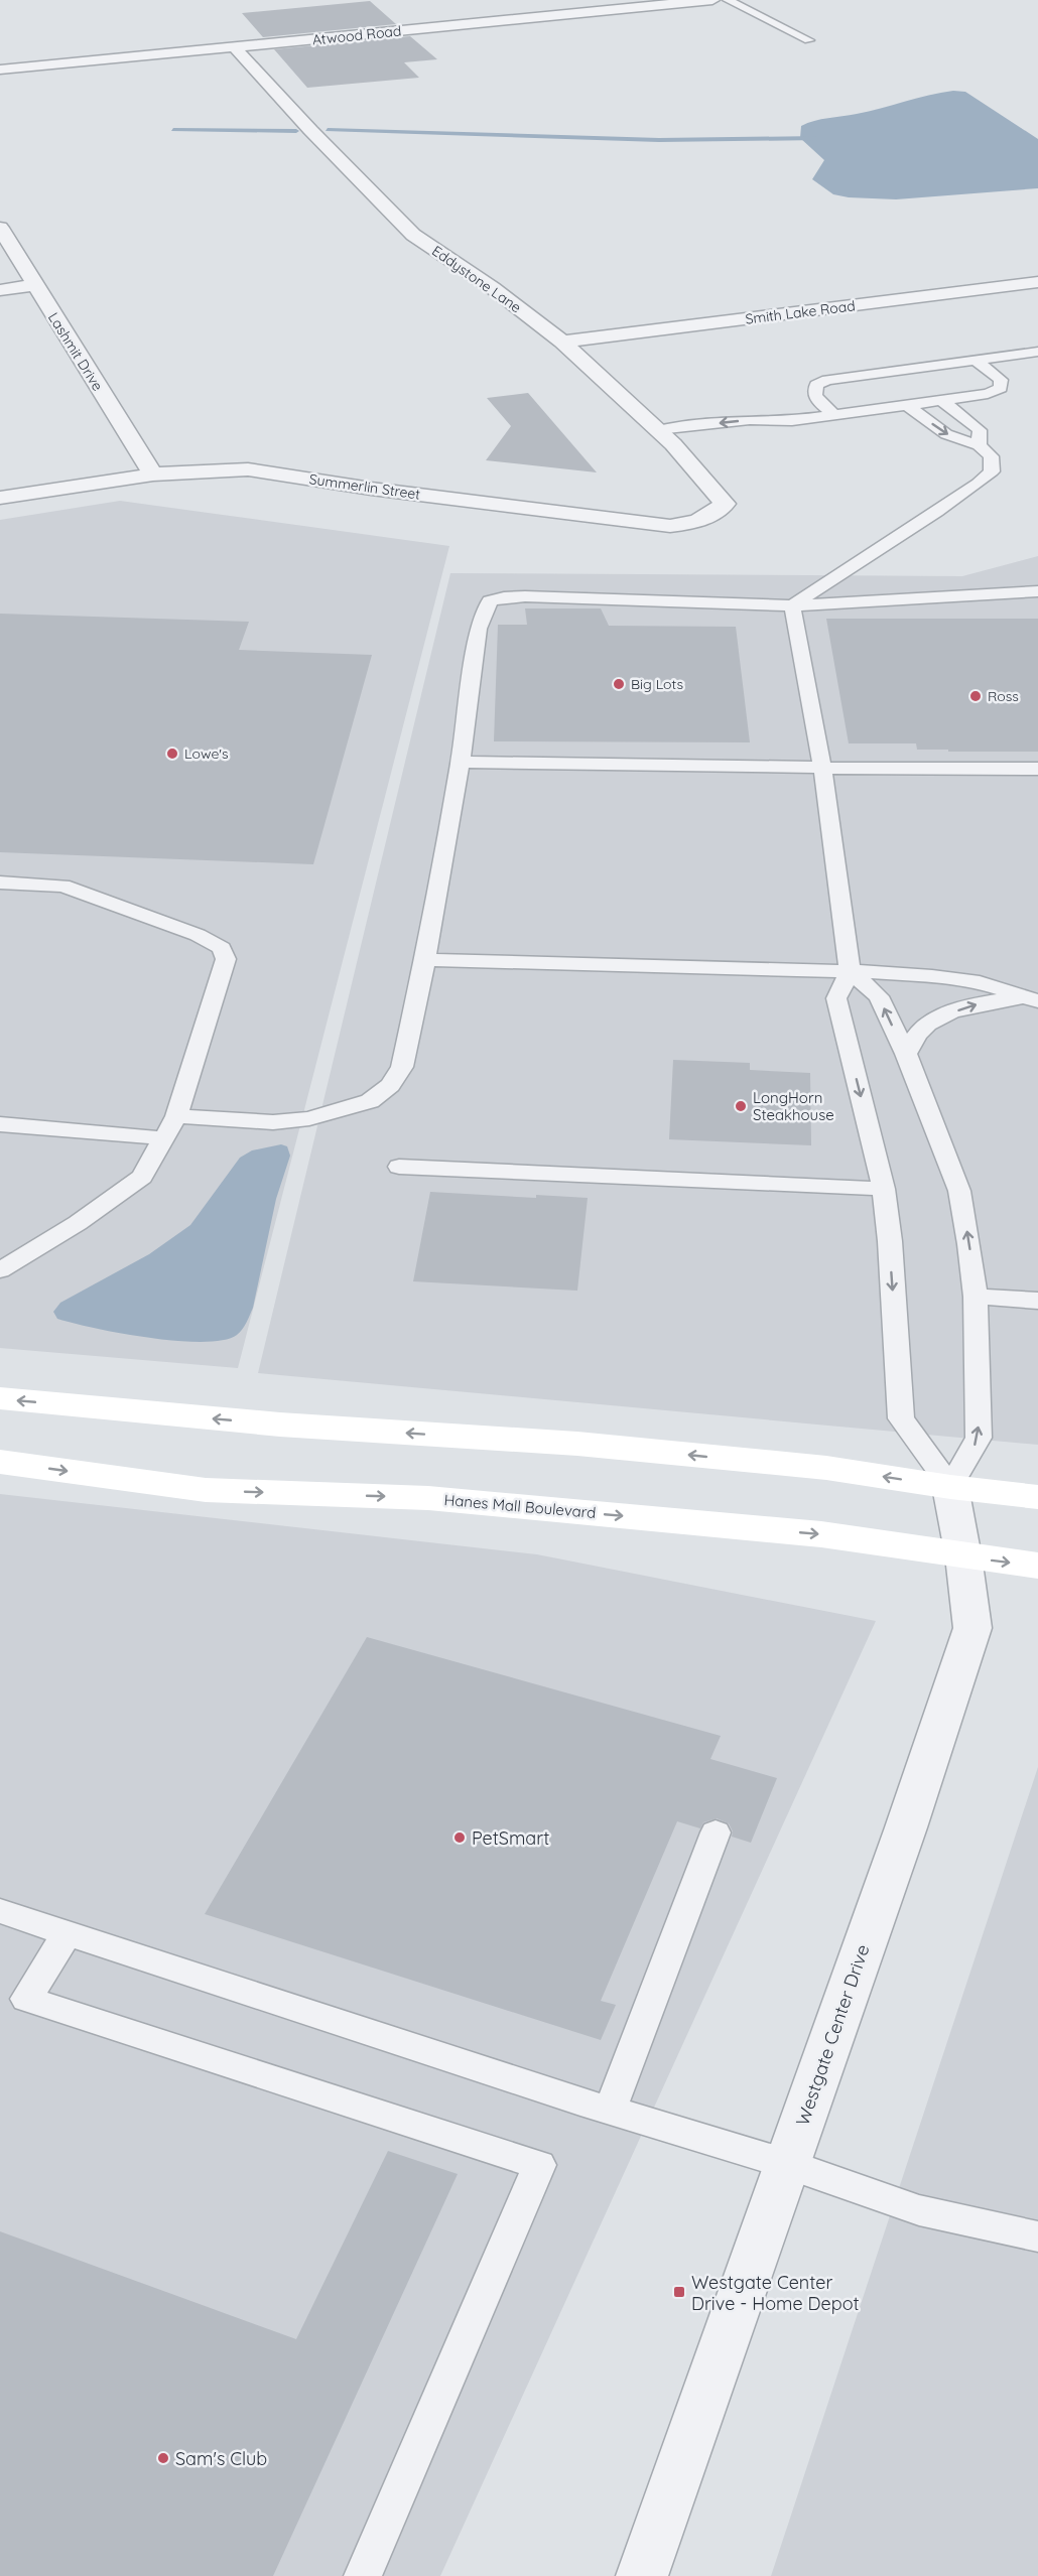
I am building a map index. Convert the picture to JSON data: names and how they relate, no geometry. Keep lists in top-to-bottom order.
{
  "streets": {
    "main road": ["Hanes Mall Boulevard"],
    "street": [
      "Atwood Road",
      "Eddystone Lane",
      "Smith Lake Road",
      "Lashmit Drive",
      "Summerlin Street",
      "Westgate Center Drive"
    ]
  },
  "crossings": [
    ["Atwood Road", "Eddystone Lane"],
    ["Eddystone Lane", "Smith Lake Road"],
    ["Eddystone Lane", "Summerlin Street"],
    ["Lashmit Drive", "Summerlin Street"],
    ["Hanes Mall Boulevard", "Westgate Center Drive"]
  ],
  "places": {
    "other": [
      "Big Lots",
      "Ross",
      "Lowe's",
      "LongHorn Steakhouse",
      "PetSmart",
      "Sam's Club"
    ],
    "transit": ["Westgate Center Drive - Home Depot"]
  }
}
